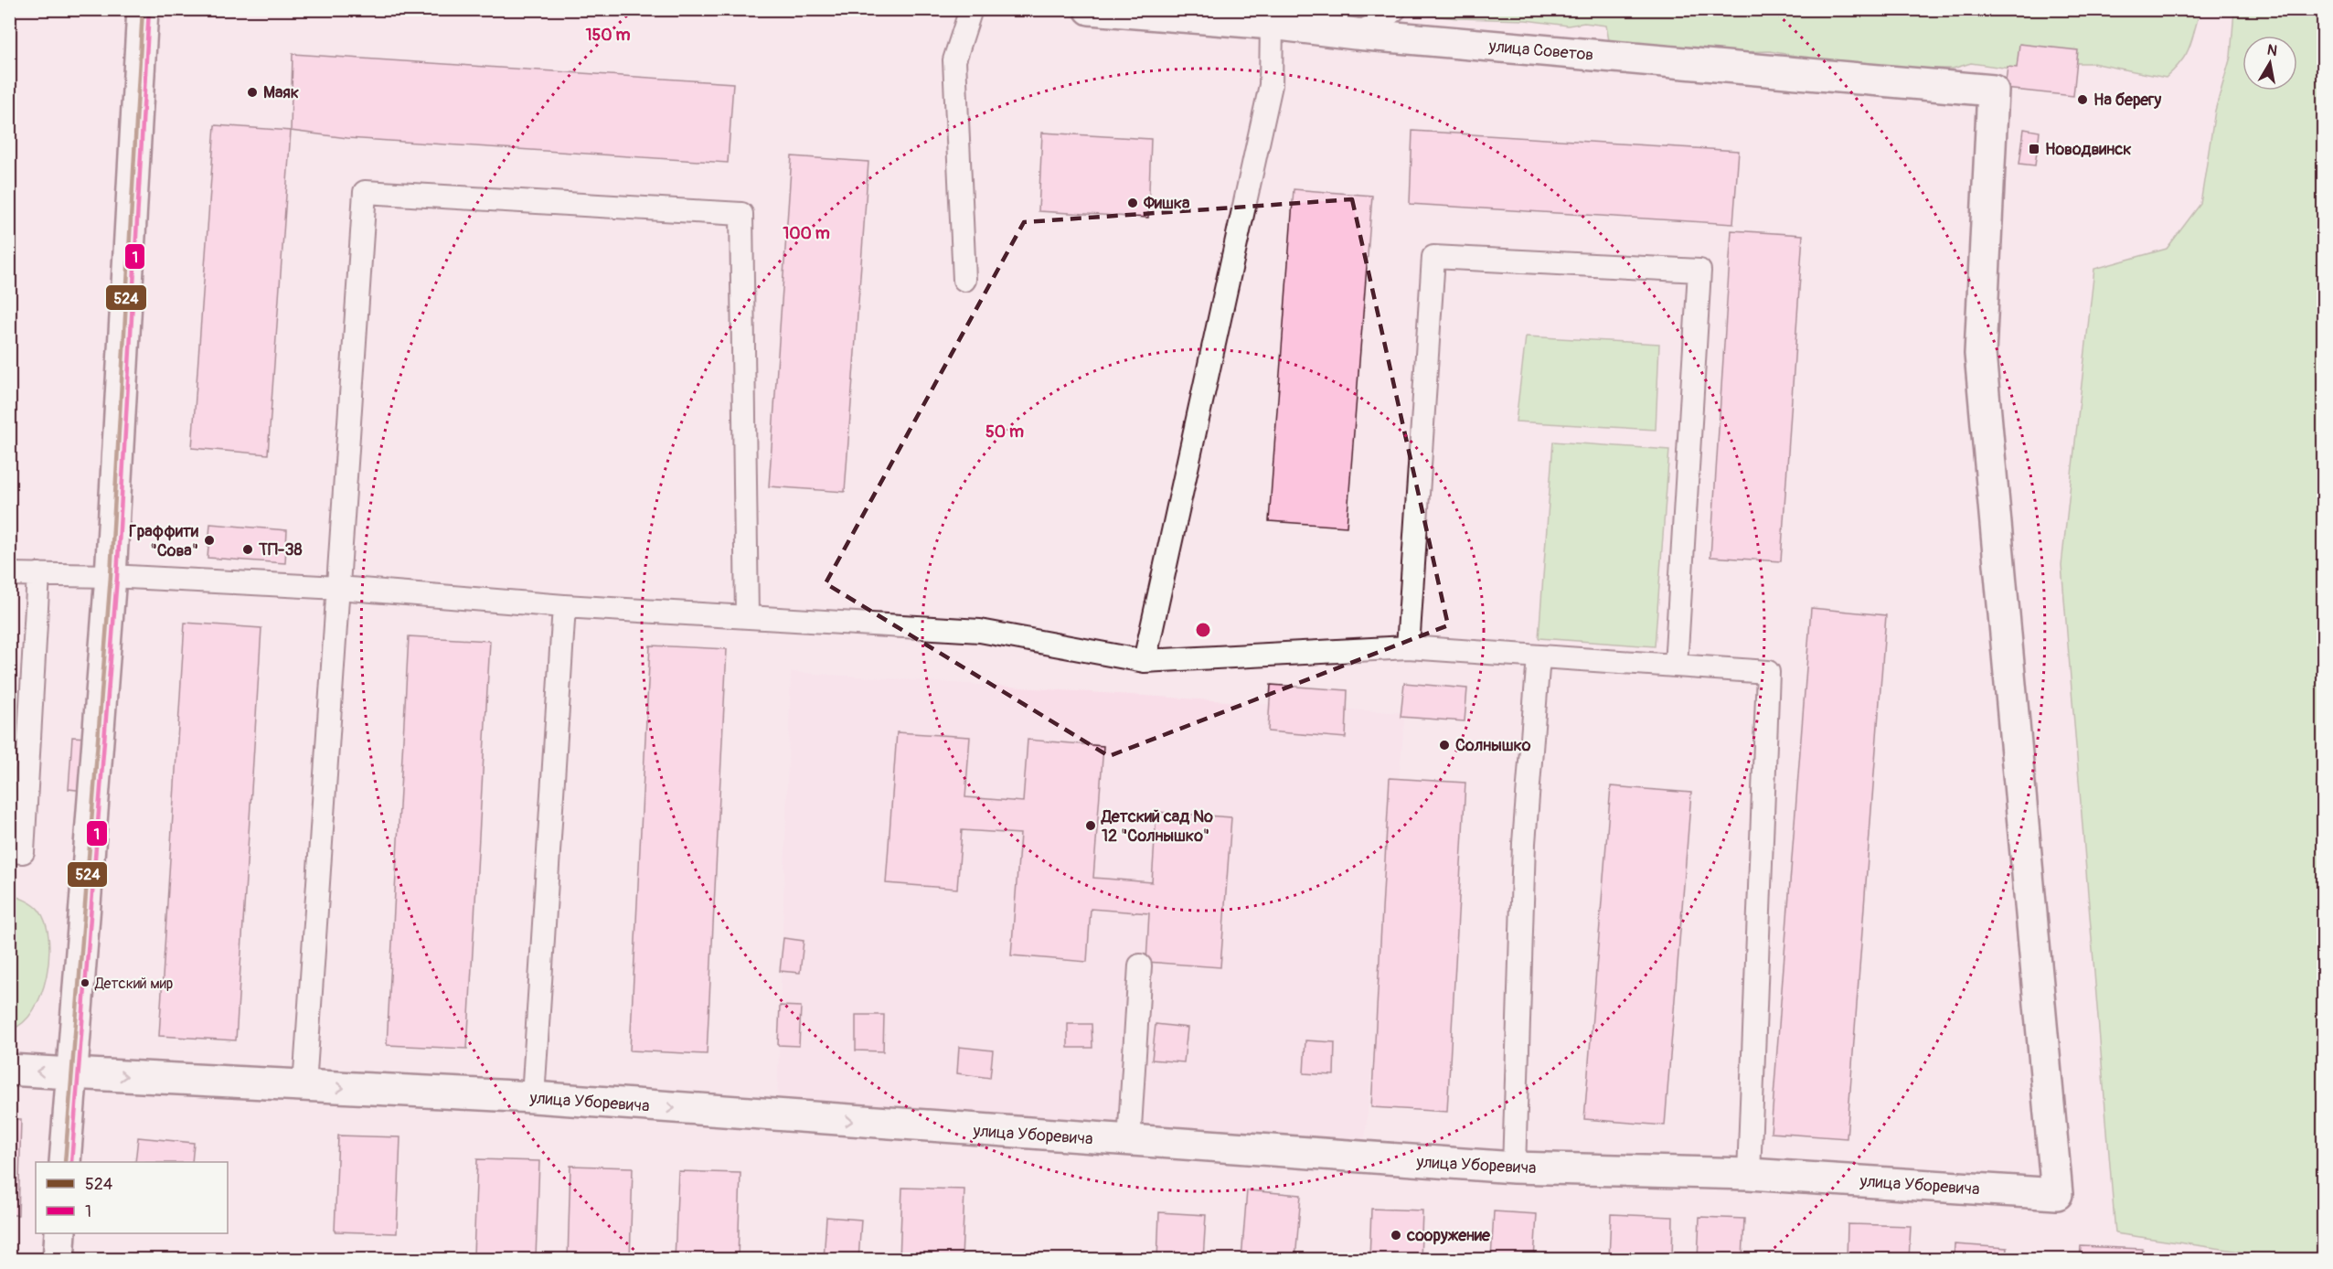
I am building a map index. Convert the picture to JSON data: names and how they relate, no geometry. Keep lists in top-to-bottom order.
{
  "streets": {
    "street": ["улица Советов", "улица Уборевича"]
  },
  "crossings": [
    ["улица Советов", "улица Уборевича"]
  ],
  "one_way": ["улица Уборевича"],
  "places": {
    "other": [
      "Маяк",
      "На берегу",
      "Фишка",
      "Граффити \"Сова\"",
      "ТП-38",
      "Солнышко",
      "Детский сад № 12 \"Солнышко\"",
      "Детский мир",
      "сооружение"
    ],
    "transit": ["Новодвинск"]
  },
  "lines": ["transit line 524", "transit line 1"],
  "legend": ["524", "1"],
  "north": "top",
  "rings": ["150 m", "100 m", "50 m"]
}
